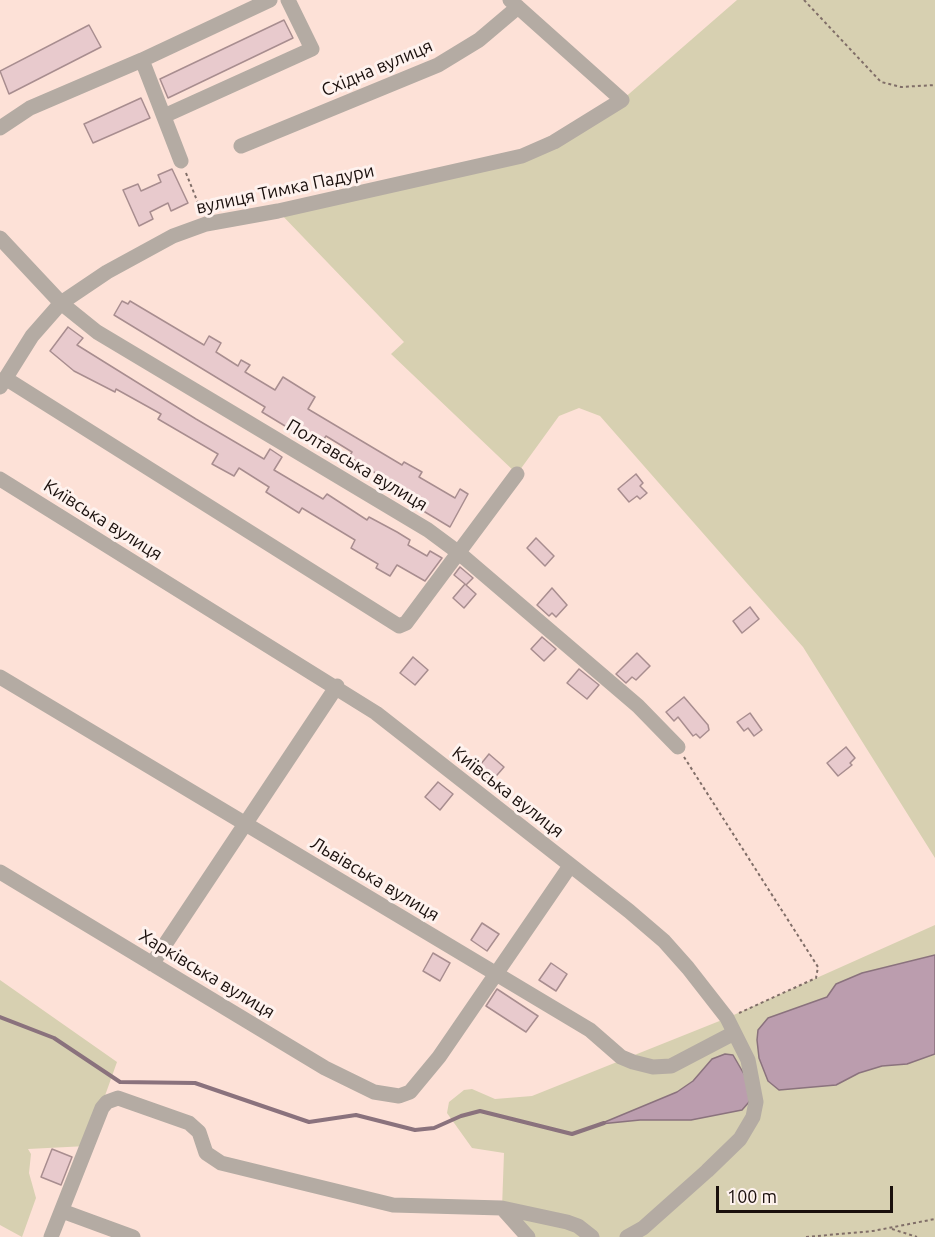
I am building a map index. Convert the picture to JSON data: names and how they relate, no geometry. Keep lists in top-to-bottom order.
{
  "streets": {
    "street": [
      "Східна вулиця",
      "вулиця Тимка Падури",
      "Полтавська вулиця",
      "Київська вулиця",
      "Львівська вулиця",
      "Харківська вулиця"
    ]
  },
  "crossings": [
    ["Східна вулиця", "вулиця Тимка Падури"],
    ["вулиця Тимка Падури", "Полтавська вулиця"],
    ["Київська вулиця", "Львівська вулиця"],
    ["Львівська вулиця", "Харківська вулиця"]
  ],
  "scale_bar": "100 m"
}
